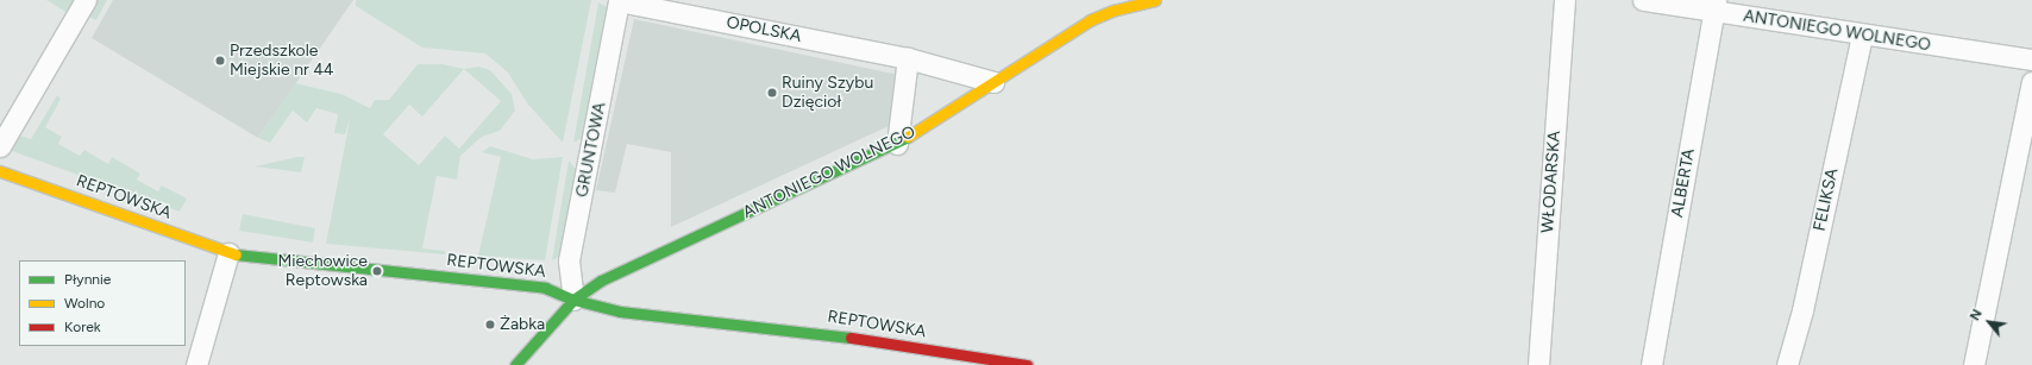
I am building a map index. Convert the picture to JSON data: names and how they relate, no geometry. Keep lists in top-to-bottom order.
{
  "streets": {
    "street": [
      "OPOLSKA",
      "ANTONIEGO WOLNEGO",
      "GRUNTOWA",
      "WŁODARSKA",
      "ALBERTA",
      "REPTOWSKA",
      "FELIKSA"
    ]
  },
  "crossings": [
    ["OPOLSKA", "ANTONIEGO WOLNEGO"],
    ["OPOLSKA", "GRUNTOWA"],
    ["ANTONIEGO WOLNEGO", "GRUNTOWA"],
    ["ANTONIEGO WOLNEGO", "ALBERTA"],
    ["ANTONIEGO WOLNEGO", "REPTOWSKA"],
    ["ANTONIEGO WOLNEGO", "FELIKSA"],
    ["GRUNTOWA", "REPTOWSKA"]
  ],
  "places": [
    "Przedszkole Miejskie nr 44",
    "Ruiny Szybu Dzięcioł",
    "Miechowice Reptowska",
    "Żabka"
  ],
  "legend": ["Płynnie", "Wolno", "Korek"],
  "north": "top left"
}
